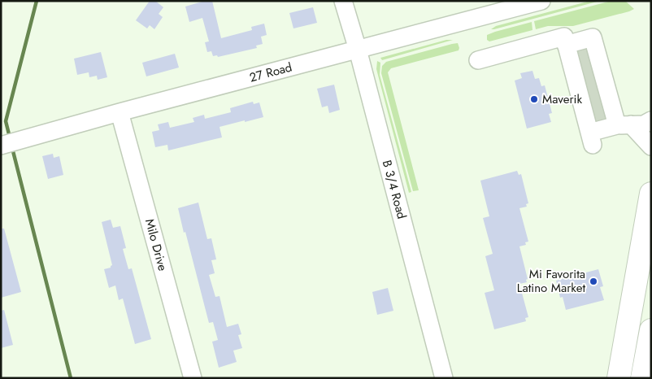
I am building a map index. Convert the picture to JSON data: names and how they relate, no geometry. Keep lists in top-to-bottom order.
{
  "streets": {
    "street": ["27 Road", "B 3/4 Road", "Milo Drive"]
  },
  "crossings": [
    ["27 Road", "B 3/4 Road"],
    ["27 Road", "Milo Drive"]
  ],
  "places": ["Maverik", "Mi Favorita Latino Market"]
}
